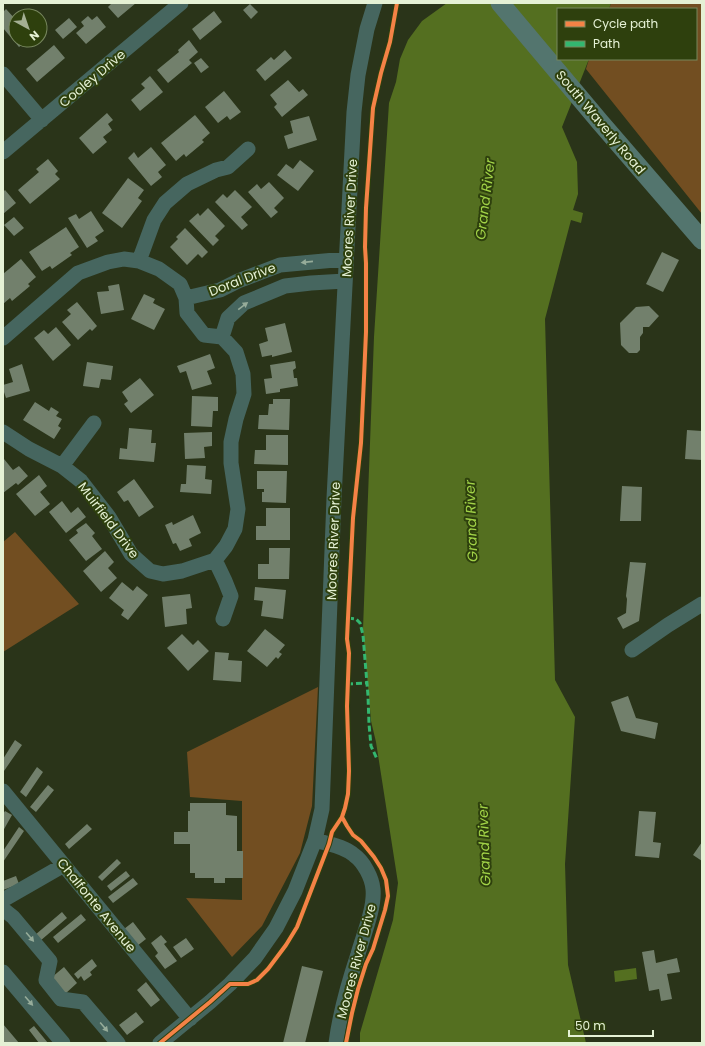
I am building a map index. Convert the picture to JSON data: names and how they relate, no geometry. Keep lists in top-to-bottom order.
{
  "streets": {
    "main road": ["South Waverly Road"],
    "street": [
      "Cooley Drive",
      "Moores River Drive",
      "Doral Drive",
      "Muirfield Drive",
      "Chalfonte Avenue"
    ]
  },
  "crossings": [
    ["Moores River Drive", "Doral Drive"]
  ],
  "water": ["Grand River"],
  "legend": ["Cycle path", "Path"],
  "scale_bar": "50 m",
  "north": "bottom right"
}
